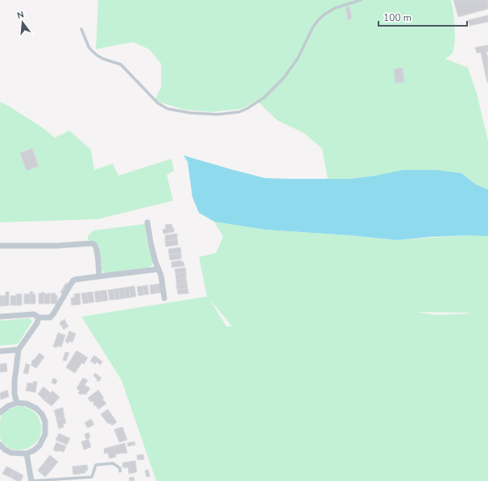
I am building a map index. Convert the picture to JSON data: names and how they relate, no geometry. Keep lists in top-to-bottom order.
{
  "scale_bar": "100 m",
  "north": "top"
}
